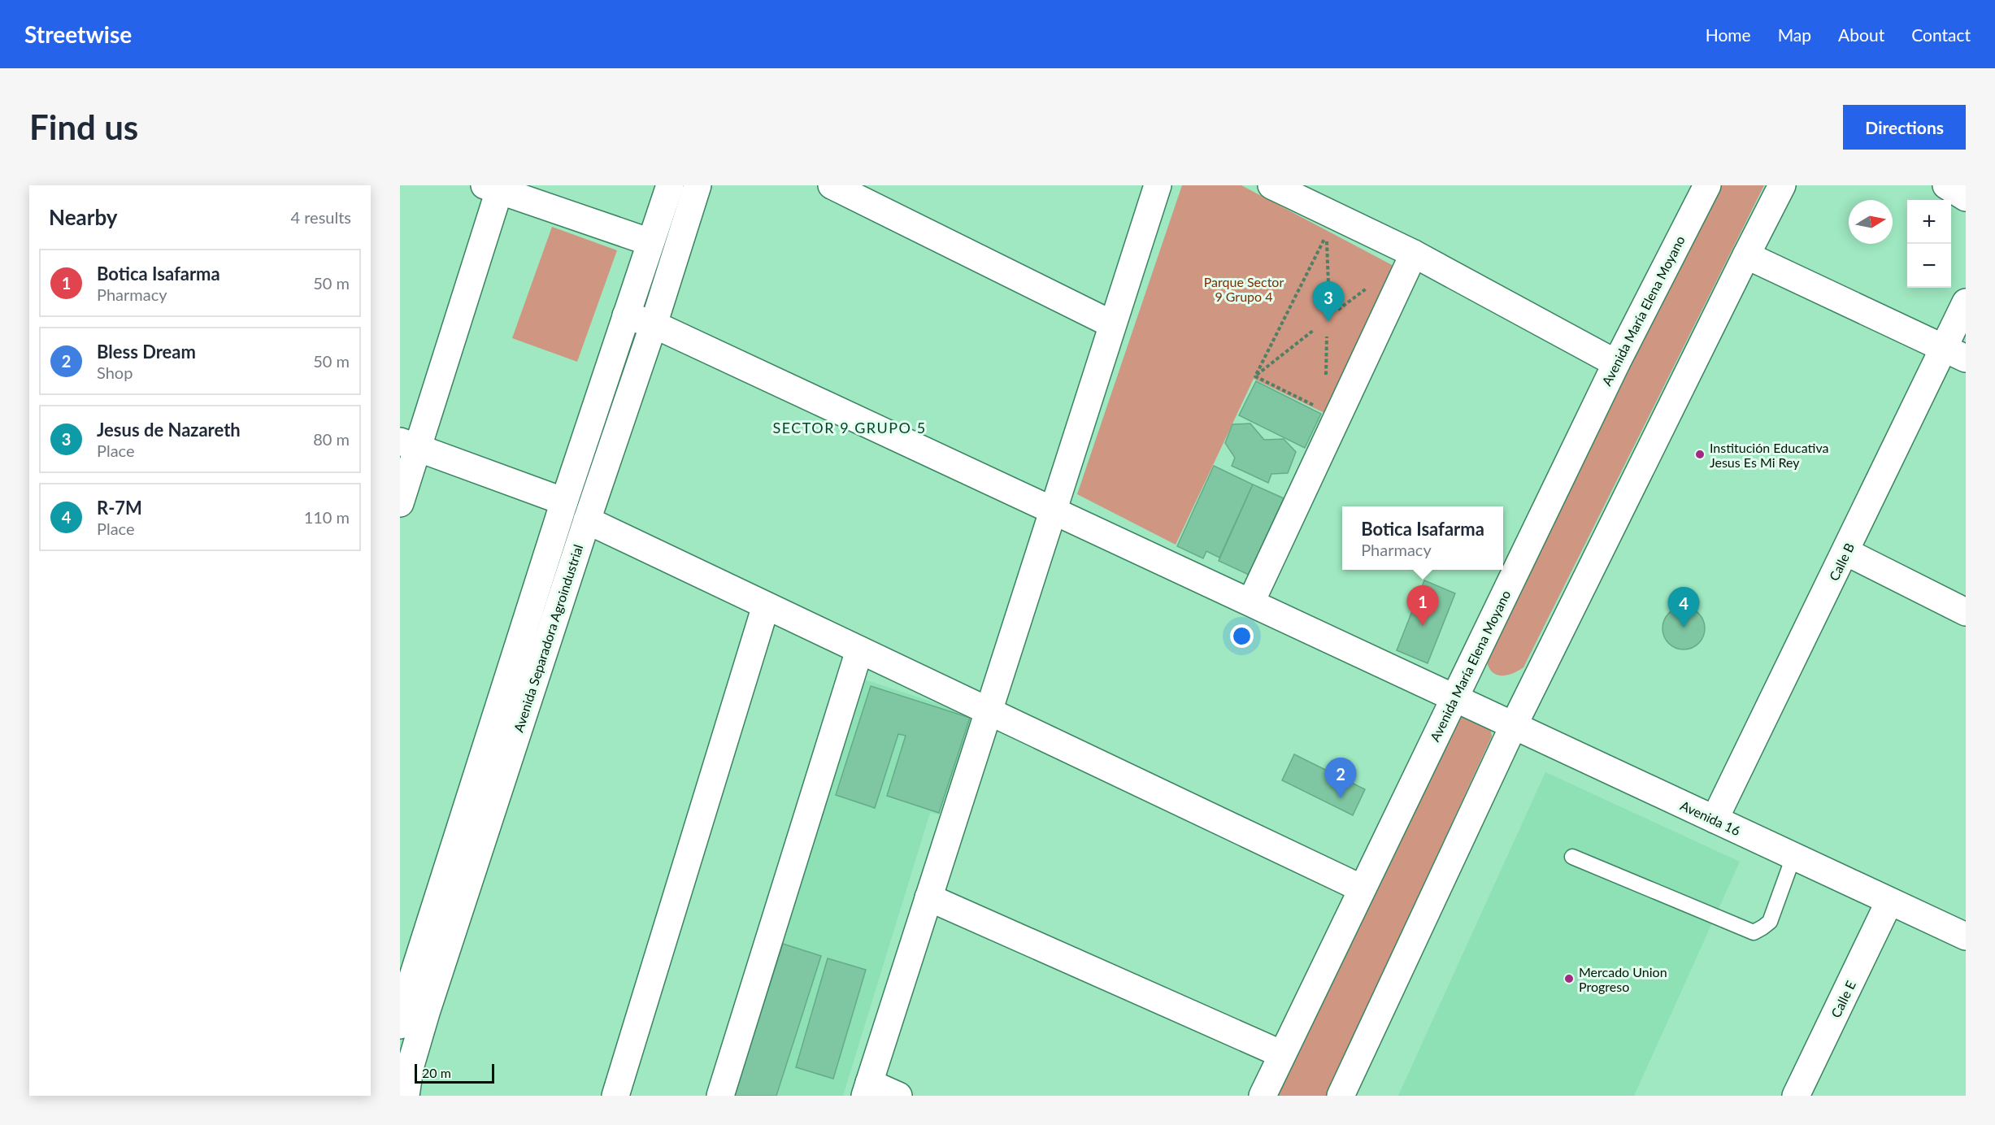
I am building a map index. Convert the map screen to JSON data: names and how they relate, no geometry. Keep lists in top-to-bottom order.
{
  "streets": {
    "street": [
      "Avenida María Elena Moyano",
      "Calle B",
      "Avenida Separadora Agroindustrial",
      "Avenida 16",
      "Calle E"
    ]
  },
  "crossings": [
    ["Avenida María Elena Moyano", "Avenida 16"],
    ["Calle B", "Avenida 16"],
    ["Avenida Separadora Agroindustrial", "Avenida 16"],
    ["Avenida 16", "Calle E"]
  ],
  "districts": ["SECTOR 9 GRUPO 5"],
  "parks": ["Parque Sector 9 Grupo 4"],
  "places": ["Institución Educativa Jesus Es Mi Rey", "Mercado Union Progreso"],
  "scale_bar": "20 m",
  "north": "right",
  "page": {
    "header": "Streetwise",
    "nav": [
      "Home",
      "Map",
      "About",
      "Contact"
    ],
    "buttons": "Directions",
    "title": "Find us",
    "heading": ["Nearby", "4 results"],
    "map_buttons": ["+", "−"],
    "list": [
      {
        "mark": "1",
        "name": "Botica Isafarma",
        "note": "Pharmacy",
        "value": "50 m"
      },
      {
        "mark": "2",
        "name": "Bless Dream",
        "note": "Shop",
        "value": "50 m"
      },
      {
        "mark": "3",
        "name": "Jesus de Nazareth",
        "note": "Place",
        "value": "80 m"
      },
      {
        "mark": "4",
        "name": "R-7M",
        "note": "Place",
        "value": "110 m"
      }
    ],
    "pins": [
      "3",
      "1",
      "4",
      "2"
    ],
    "popup": ["Botica Isafarma", "Pharmacy"],
    "scale": "20 m"
  }
}
